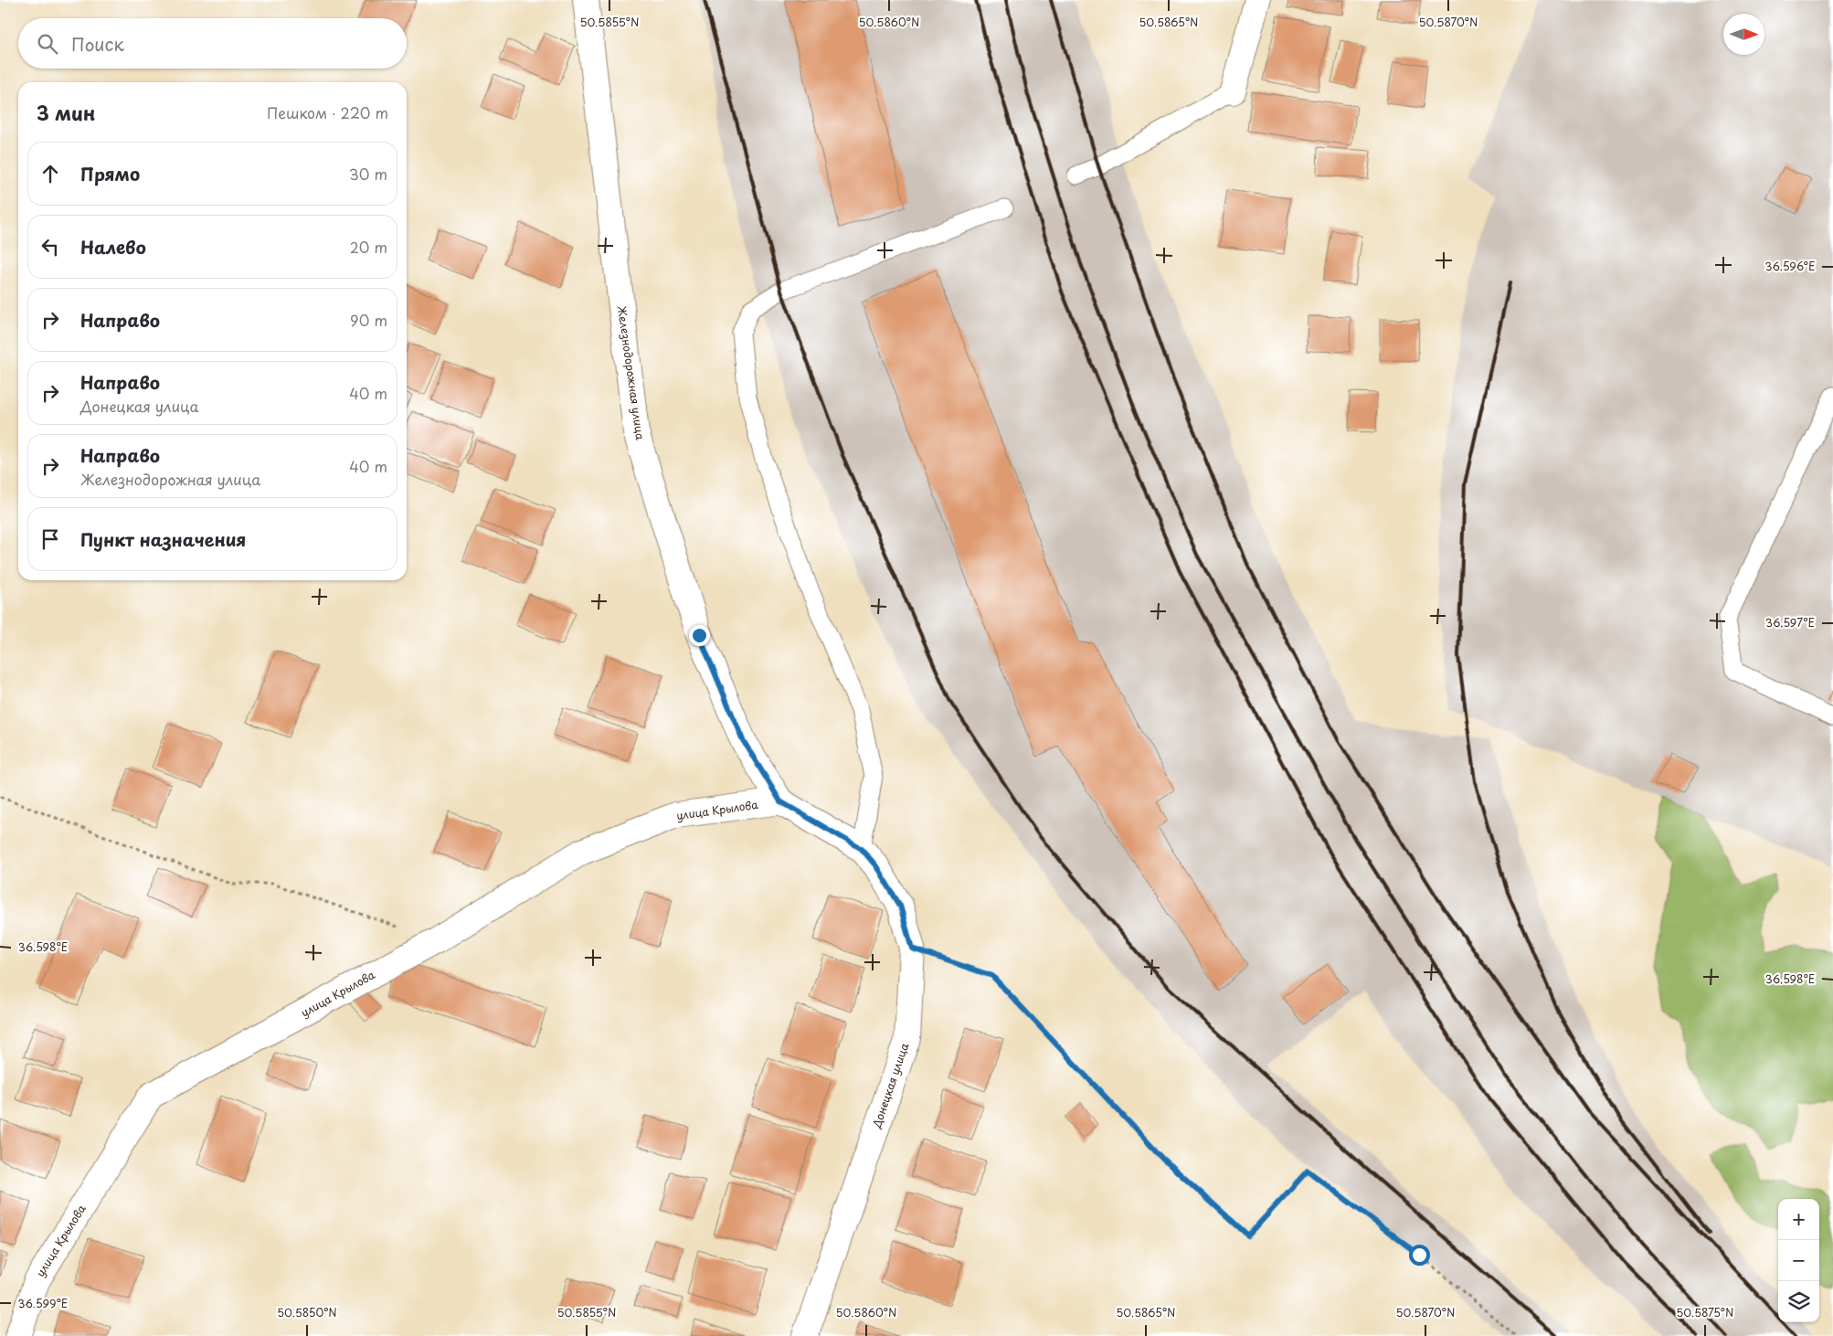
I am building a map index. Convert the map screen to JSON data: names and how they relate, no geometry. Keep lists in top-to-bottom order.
{
  "streets": {
    "street": ["Железнодорожная улица", "улица Крылова", "Донецкая улица"]
  },
  "crossings": [
    ["Железнодорожная улица", "улица Крылова"],
    ["Железнодорожная улица", "Донецкая улица"],
    ["улица Крылова", "Донецкая улица"]
  ],
  "north": "right",
  "page": {
    "search": "Поиск",
    "heading": ["3 мин", "Пешком · 220 m"],
    "list": [
      ["Прямо", "30 m"],
      ["Налево", "20 m"],
      ["Направо", "90 m"],
      ["Направо", "Донецкая улица", "40 m"],
      ["Направо", "Железнодорожная улица", "40 m"],
      "Пункт назначения"
    ],
    "map_buttons": ["+", "−"]
  },
  "coordinates": [
    "50.5855°N",
    "50.5860°N",
    "50.5865°N",
    "50.5870°N",
    "36.596°E",
    "36.597°E",
    "36.598°E",
    "36.599°E",
    "50.5850°N",
    "50.5875°N"
  ]
}
